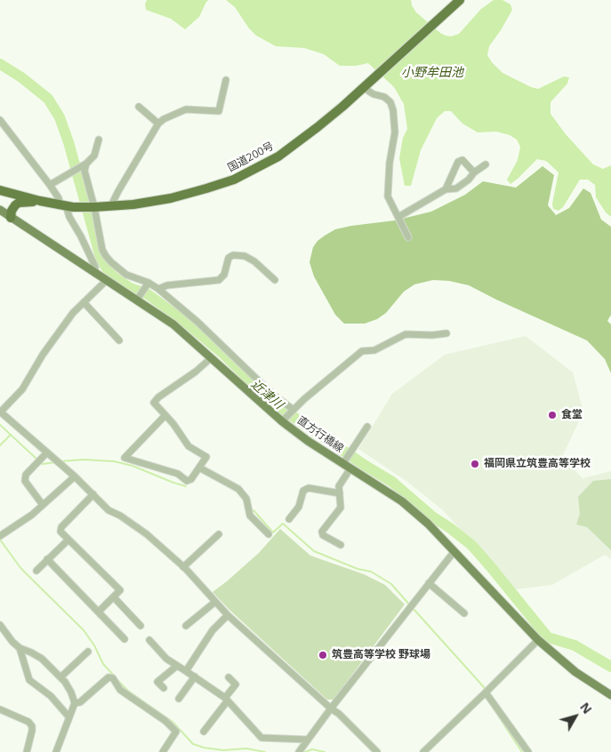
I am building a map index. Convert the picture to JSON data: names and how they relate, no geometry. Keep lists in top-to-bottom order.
{
  "streets": {
    "highway": ["国道200号"],
    "main road": ["直方行橋線"]
  },
  "water": ["小野牟田池", "近津川"],
  "places": ["食堂", "福岡県立筑豊高等学校", "筑豊高等学校 野球場"],
  "north": "top right"
}
